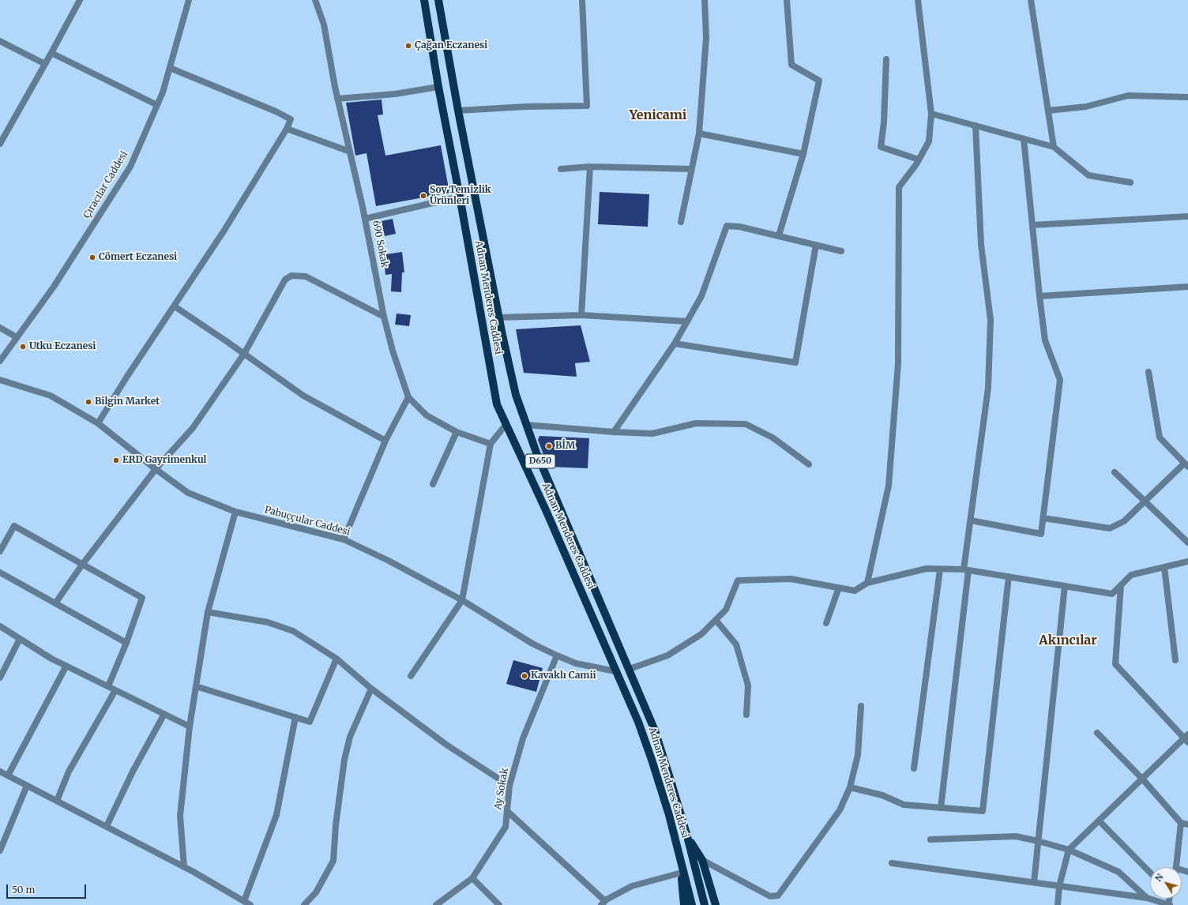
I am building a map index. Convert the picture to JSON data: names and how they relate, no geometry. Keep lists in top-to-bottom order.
{
  "streets": {
    "main road": ["Adnan Menderes Caddesi", "D650"],
    "street": [
      "Çıracılar Caddesi",
      "690 Sokak",
      "Pabuççular Caddesi",
      "Ay Sokak"
    ]
  },
  "crossings": [
    ["Adnan Menderes Caddesi", "Pabuççular Caddesi"],
    ["Pabuççular Caddesi", "Ay Sokak"]
  ],
  "districts": ["Yenicami", "Akıncılar"],
  "places": [
    "Çağan Eczanesi",
    "Soy Temizlik Ürünleri",
    "Cömert Eczanesi",
    "Utku Eczanesi",
    "Bilgin Market",
    "BİM",
    "ERD Gayrimenkul",
    "Kavaklı Camii"
  ],
  "scale_bar": "50 m",
  "north": "top left"
}
